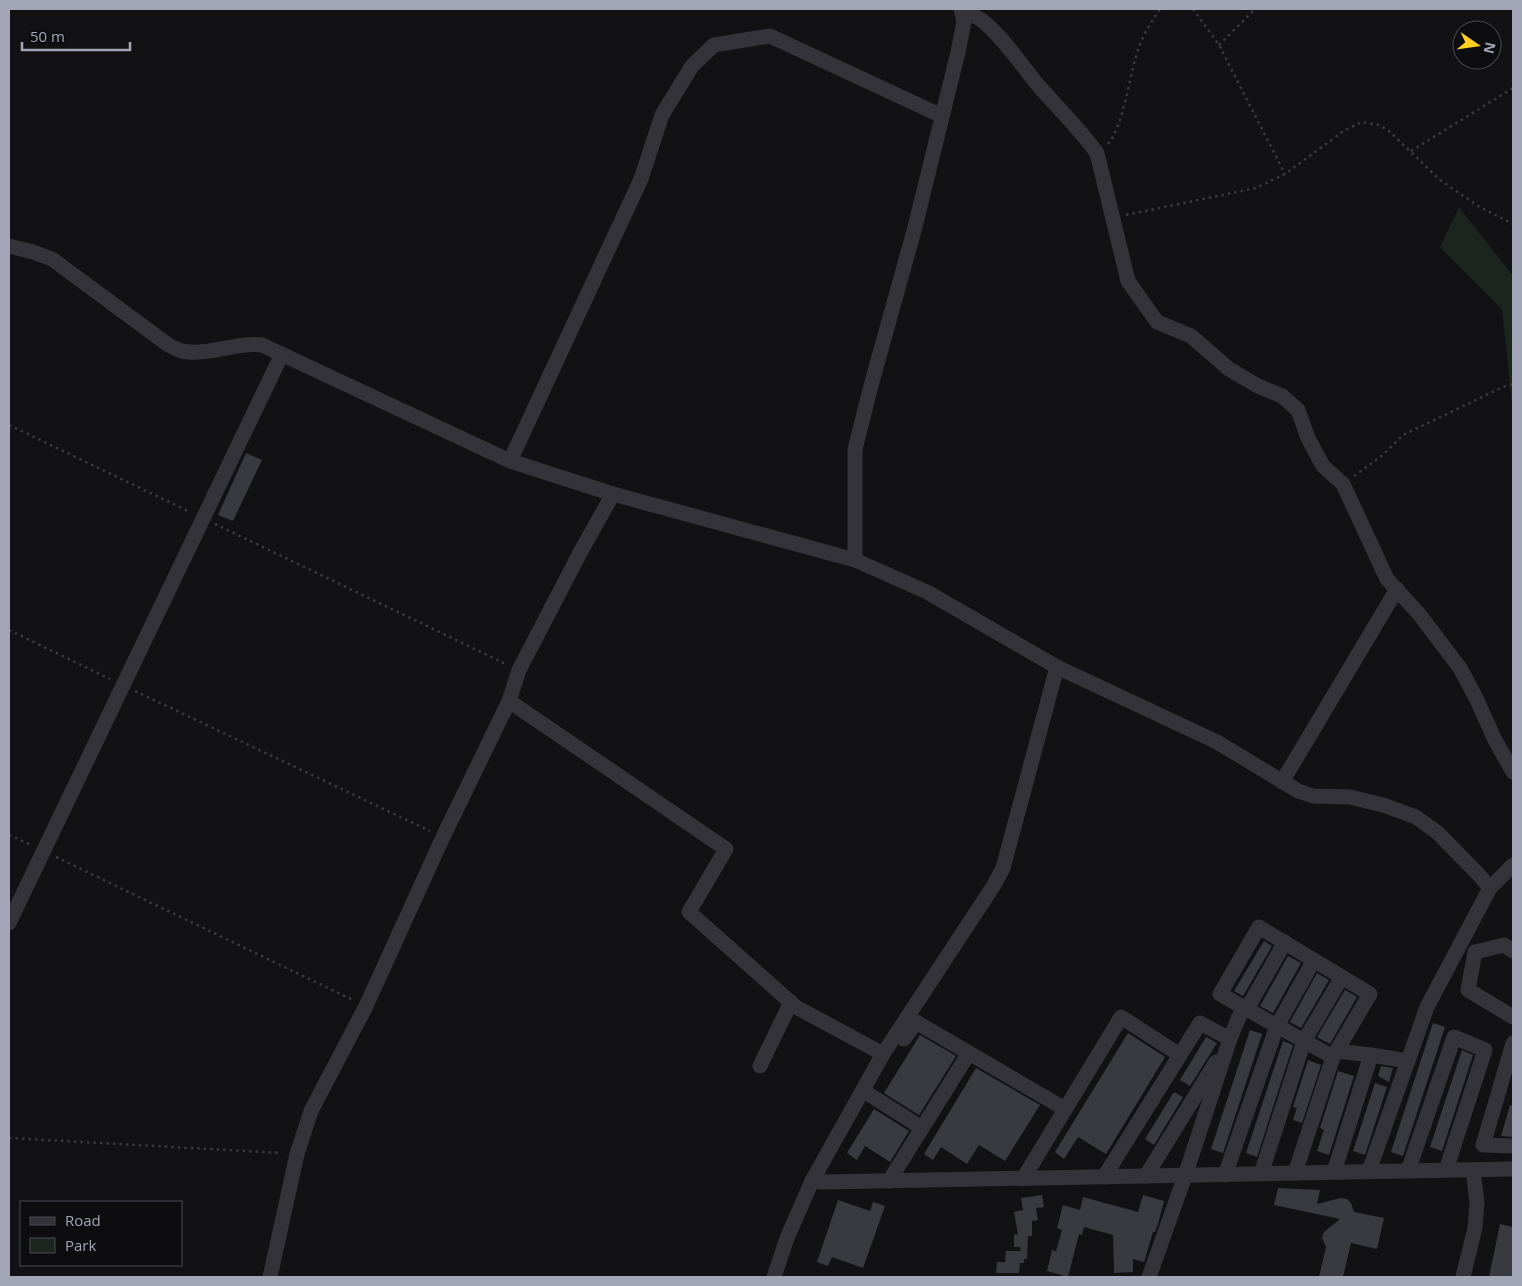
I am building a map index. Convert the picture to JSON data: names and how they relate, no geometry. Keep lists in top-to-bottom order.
{
  "legend": ["Road", "Park"],
  "scale_bar": "50 m",
  "north": "right"
}
